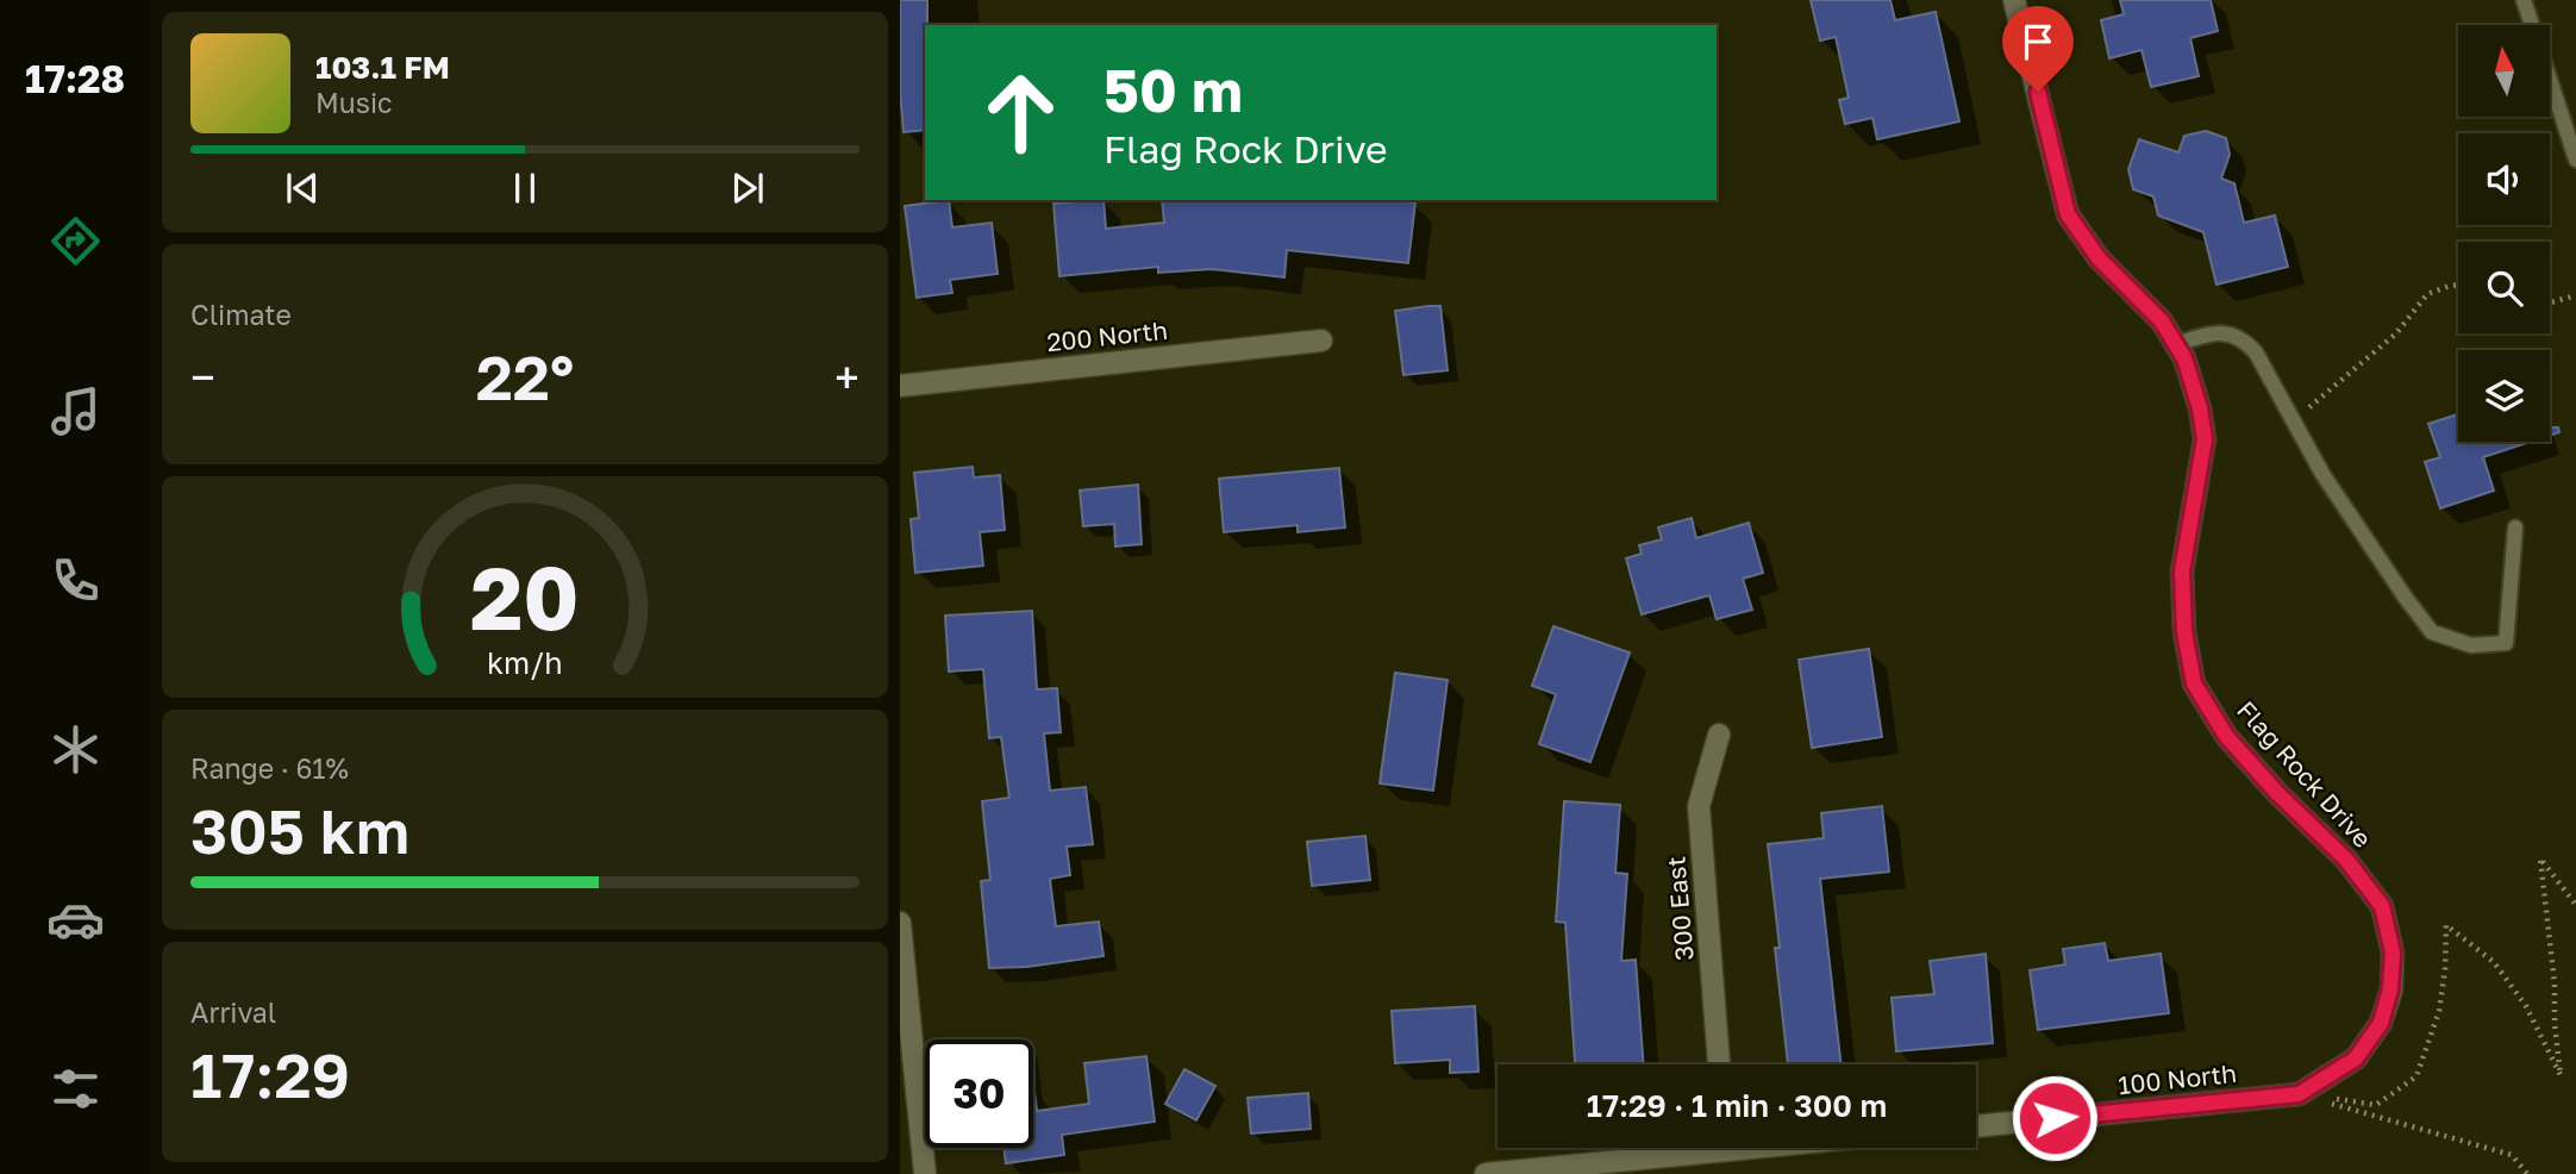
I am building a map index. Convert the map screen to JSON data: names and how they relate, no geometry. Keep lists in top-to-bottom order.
{
  "streets": {
    "street": [
      "200 North",
      "Flag Rock Drive",
      "300 East",
      "100 North"
    ]
  },
  "crossings": [
    ["Flag Rock Drive", "100 North"]
  ],
  "north": "top",
  "page": {
    "tabs": "17:28",
    "turn": ["50 m", "Flag Rock Drive"],
    "song": ["103.1 FM", "Music"],
    "tile": [
      "Climate",
      ["Range · 61%", "305 km"],
      ["Arrival", "17:29"]
    ],
    "heat": ["−", "22°", "+"],
    "limit": "30",
    "trip": "17:29 · 1 min · 300 m",
    "gauge": ["20", "km/h"]
  }
}
